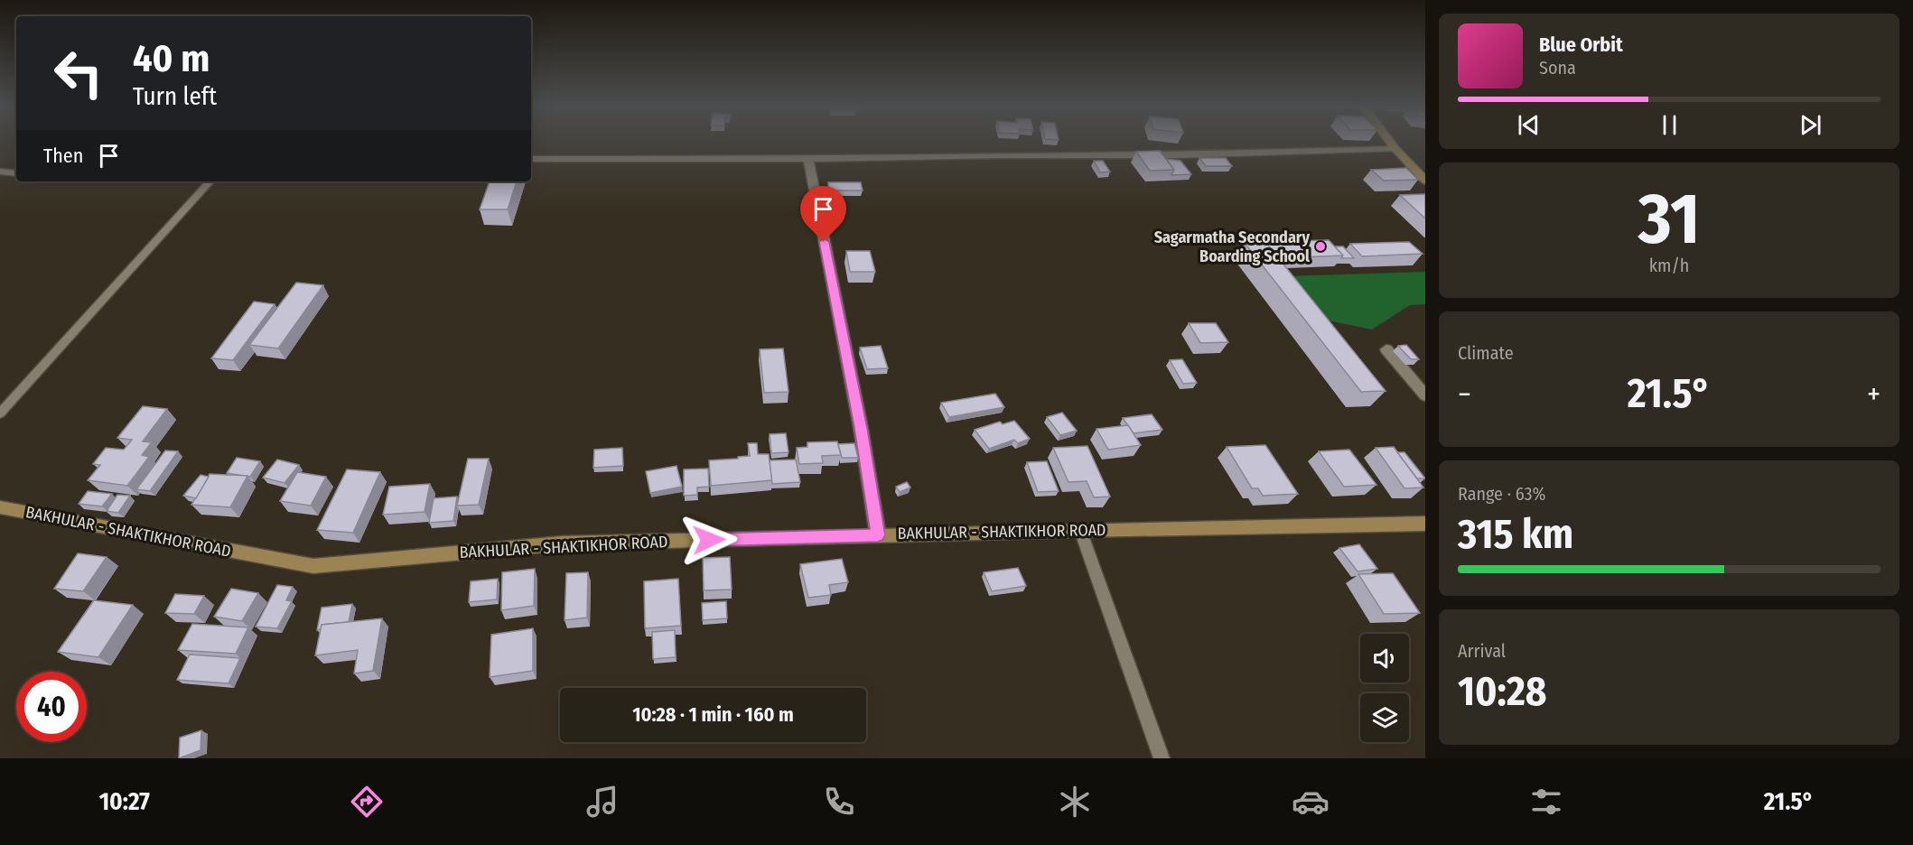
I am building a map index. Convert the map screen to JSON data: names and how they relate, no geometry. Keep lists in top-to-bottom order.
{
  "streets": {
    "street": ["BAKHULAR - SHAKTIKHOR ROAD"]
  },
  "places": ["Sagarmatha Secondary Boarding School"],
  "page": {
    "turn": ["40 m", "Turn left"],
    "song": ["Blue Orbit", "Sona"],
    "then": "Then",
    "tile": [
      ["31", "km/h"],
      "Climate",
      ["Range · 63%", "315 km"],
      ["Arrival", "10:28"]
    ],
    "heat": ["−", "21.5°", "+"],
    "limit": "40",
    "trip": "10:28 · 1 min · 160 m",
    "tabs": ["10:27", "21.5°"]
  }
}
